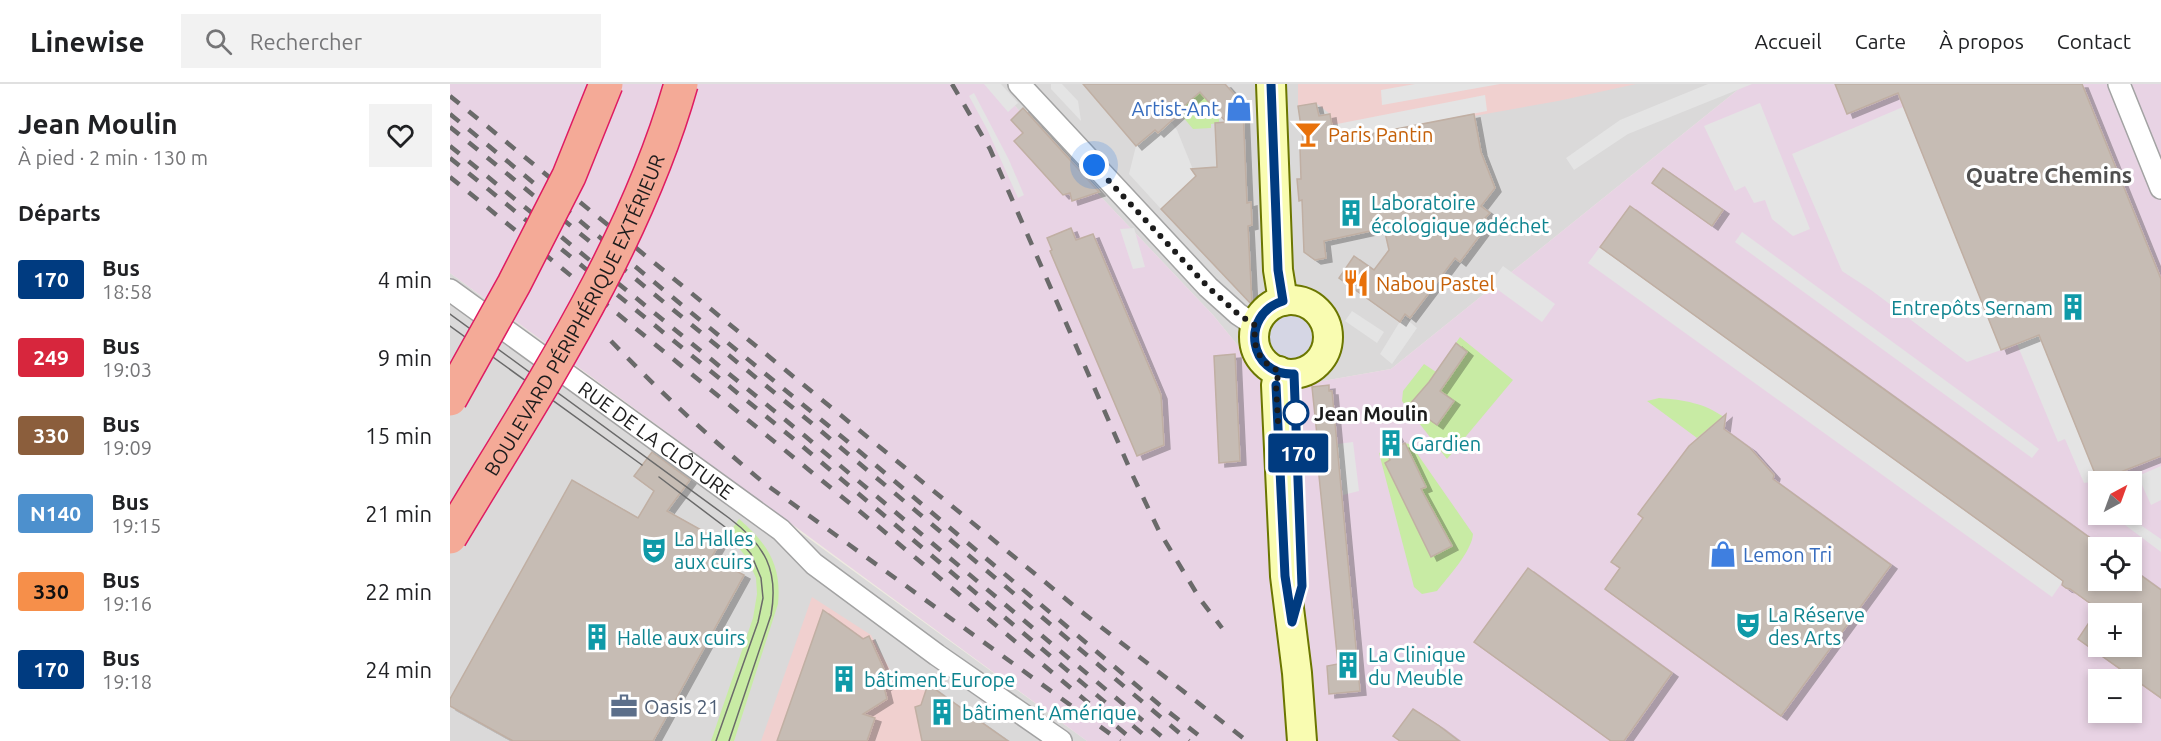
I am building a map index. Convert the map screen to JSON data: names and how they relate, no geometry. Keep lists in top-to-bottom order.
{
  "streets": {
    "highway": ["BOULEVARD PÉRIPHÉRIQUE EXTÉRIEUR"],
    "street": ["RUE DE LA CLÔTURE"]
  },
  "districts": ["Quatre Chemins"],
  "places": {
    "shop": ["Artist-Ant", "Lemon Tri"],
    "bar": ["Paris Pantin"],
    "building": [
      "Laboratoire écologique ødéchet",
      "Entrepôts Sernam",
      "Gardien",
      "Halle aux cuirs",
      "La Clinique du Meuble",
      "bâtiment Europe",
      "bâtiment Amérique"
    ],
    "restaurant": ["Nabou Pastel"],
    "other": ["Jean Moulin"],
    "theatre": ["La Halles aux cuirs", "La Réserve des Arts"],
    "office": ["Oasis 21"]
  },
  "lines": ["bus line 170"],
  "north": "top right",
  "page": {
    "header": "Linewise",
    "search": "Rechercher",
    "nav": [
      "Accueil",
      "Carte",
      "À propos",
      "Contact"
    ],
    "heading": [
      ["Jean Moulin", "À pied · 2 min · 130 m"],
      "Départs"
    ],
    "on_map": "170",
    "list": [
      {
        "mark": "170",
        "name": "Bus",
        "note": "18:58",
        "value": "4 min"
      },
      {
        "mark": "249",
        "name": "Bus",
        "note": "19:03",
        "value": "9 min"
      },
      {
        "mark": "330",
        "name": "Bus",
        "note": "19:09",
        "value": "15 min"
      },
      {
        "mark": "N140",
        "name": "Bus",
        "note": "19:15",
        "value": "21 min"
      },
      {
        "mark": "330",
        "name": "Bus",
        "note": "19:16",
        "value": "22 min"
      },
      {
        "mark": "170",
        "name": "Bus",
        "note": "19:18",
        "value": "24 min"
      }
    ],
    "map_buttons": ["+", "−"]
  }
}
